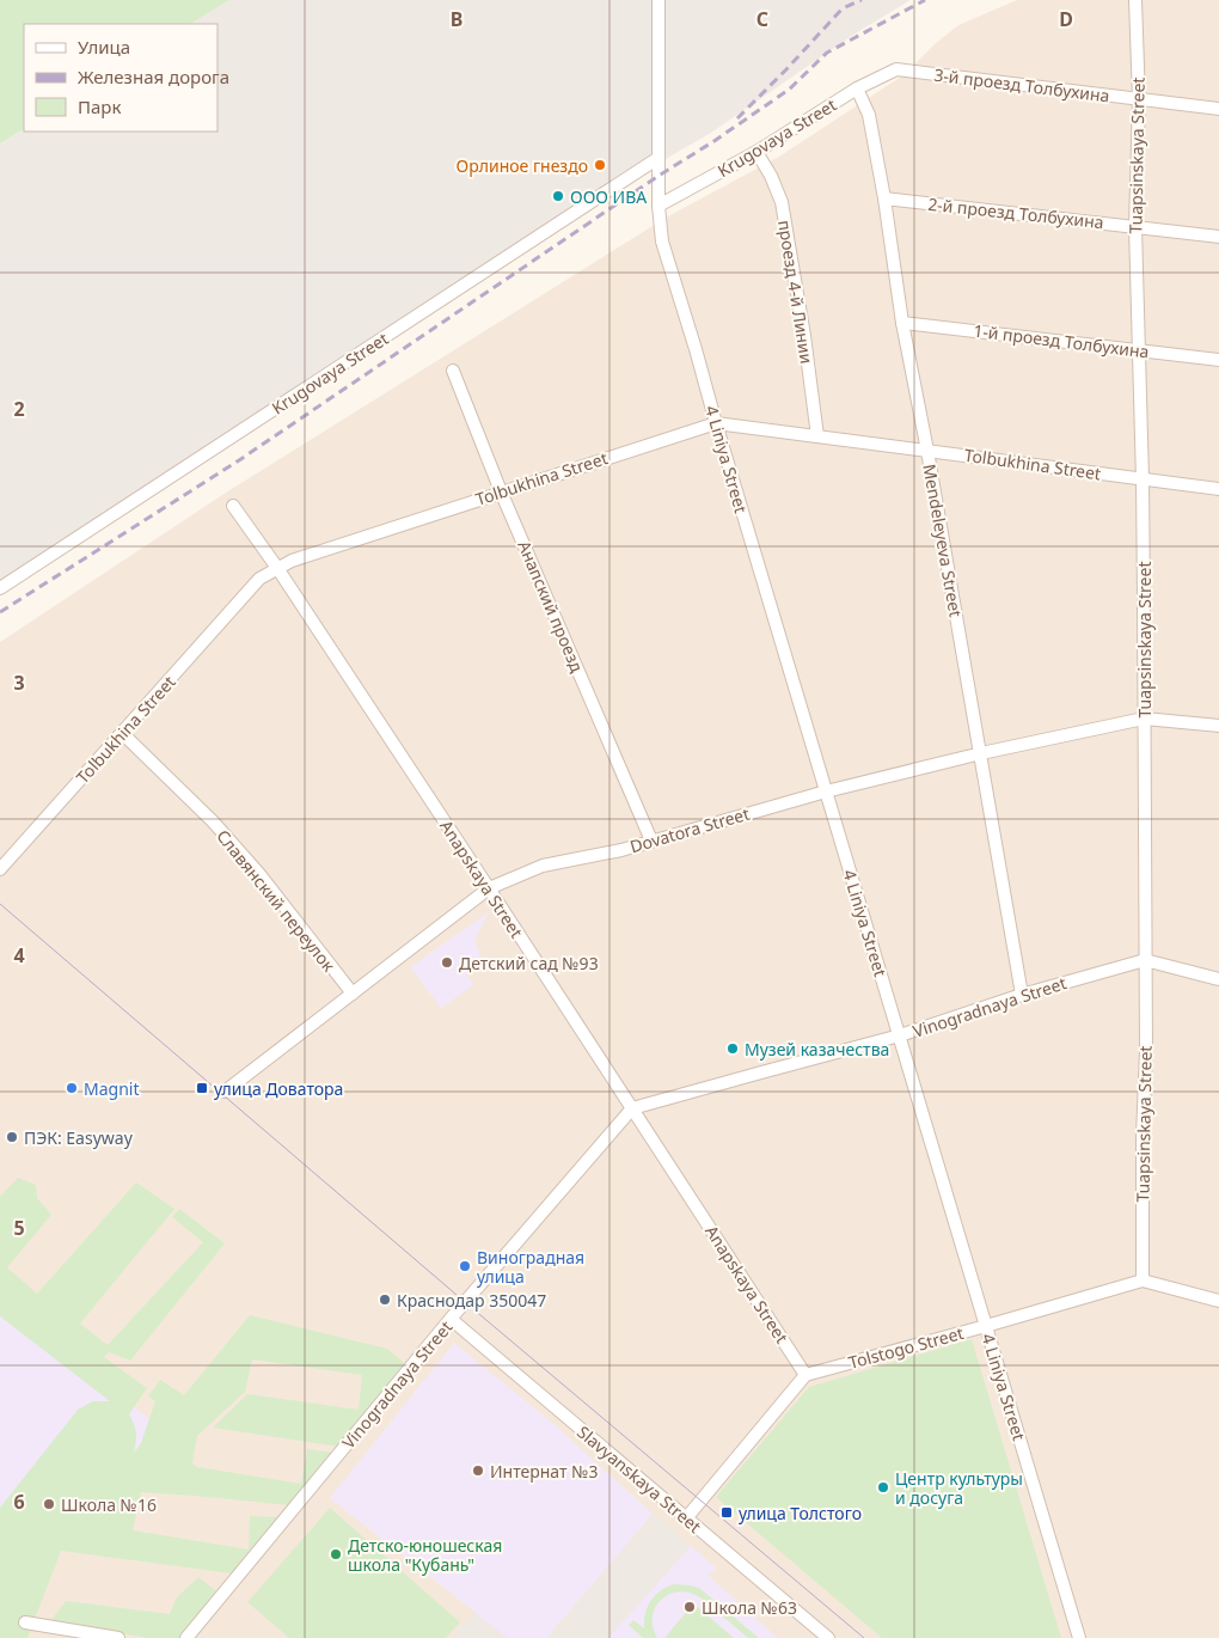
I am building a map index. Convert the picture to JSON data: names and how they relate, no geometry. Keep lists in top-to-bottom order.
{
  "streets": {
    "street": [
      "3-й проезд Толбухина",
      "Krugovaya Street",
      "Tuapsinskaya Street",
      "2-й проезд Толбухина",
      "проезд 4-й Линии",
      "1-й проезд Толбухина",
      "4 Liniya Street",
      "Tolbukhina Street",
      "Mendeleyeva Street",
      "Анапский проезд",
      "Dovatora Street",
      "Anapskaya Street",
      "Славянский переулок",
      "Vinogradnaya Street",
      "Tolstogo Street",
      "Slavyanskaya Street"
    ]
  },
  "crossings": [
    ["3-й проезд Толбухина", "Krugovaya Street"],
    ["3-й проезд Толбухина", "Tuapsinskaya Street"],
    ["Krugovaya Street", "проезд 4-й Линии"],
    ["Krugovaya Street", "4 Liniya Street"],
    ["Krugovaya Street", "Mendeleyeva Street"],
    ["Tuapsinskaya Street", "2-й проезд Толбухина"],
    ["Tuapsinskaya Street", "1-й проезд Толбухина"],
    ["Tuapsinskaya Street", "Tolbukhina Street"],
    ["Tuapsinskaya Street", "Dovatora Street"],
    ["Tuapsinskaya Street", "Vinogradnaya Street"],
    ["Tuapsinskaya Street", "Tolstogo Street"],
    ["2-й проезд Толбухина", "Mendeleyeva Street"],
    ["проезд 4-й Линии", "Tolbukhina Street"],
    ["1-й проезд Толбухина", "Mendeleyeva Street"],
    ["4 Liniya Street", "Tolbukhina Street"],
    ["4 Liniya Street", "Dovatora Street"],
    ["4 Liniya Street", "Vinogradnaya Street"],
    ["4 Liniya Street", "Tolstogo Street"],
    ["Tolbukhina Street", "Mendeleyeva Street"],
    ["Tolbukhina Street", "Анапский проезд"],
    ["Tolbukhina Street", "Anapskaya Street"],
    ["Tolbukhina Street", "Славянский переулок"],
    ["Mendeleyeva Street", "Dovatora Street"],
    ["Mendeleyeva Street", "Vinogradnaya Street"],
    ["Анапский проезд", "Dovatora Street"],
    ["Dovatora Street", "Anapskaya Street"],
    ["Dovatora Street", "Славянский переулок"],
    ["Anapskaya Street", "Vinogradnaya Street"],
    ["Anapskaya Street", "Tolstogo Street"],
    ["Vinogradnaya Street", "Slavyanskaya Street"]
  ],
  "places": {
    "other": [
      "Орлиное гнездо",
      "ООО ИВА",
      "Детский сад №93",
      "Музей казачества",
      "Magnit",
      "ПЭК: Easyway",
      "Виноградная улица",
      "Краснодар 350047",
      "Интернат №3",
      "Центр культуры и досуга",
      "Школа №16",
      "Детско-юношеская школа \"Кубань\"",
      "Школа №63"
    ],
    "transit": ["улица Доватора", "улица Толстого"]
  },
  "legend": ["Улица", "Железная дорога", "Парк"],
  "grid": {
    "columns": ["B", "C", "D"],
    "rows": [
      "2",
      "3",
      "4",
      "5",
      "6"
    ]
  }
}
